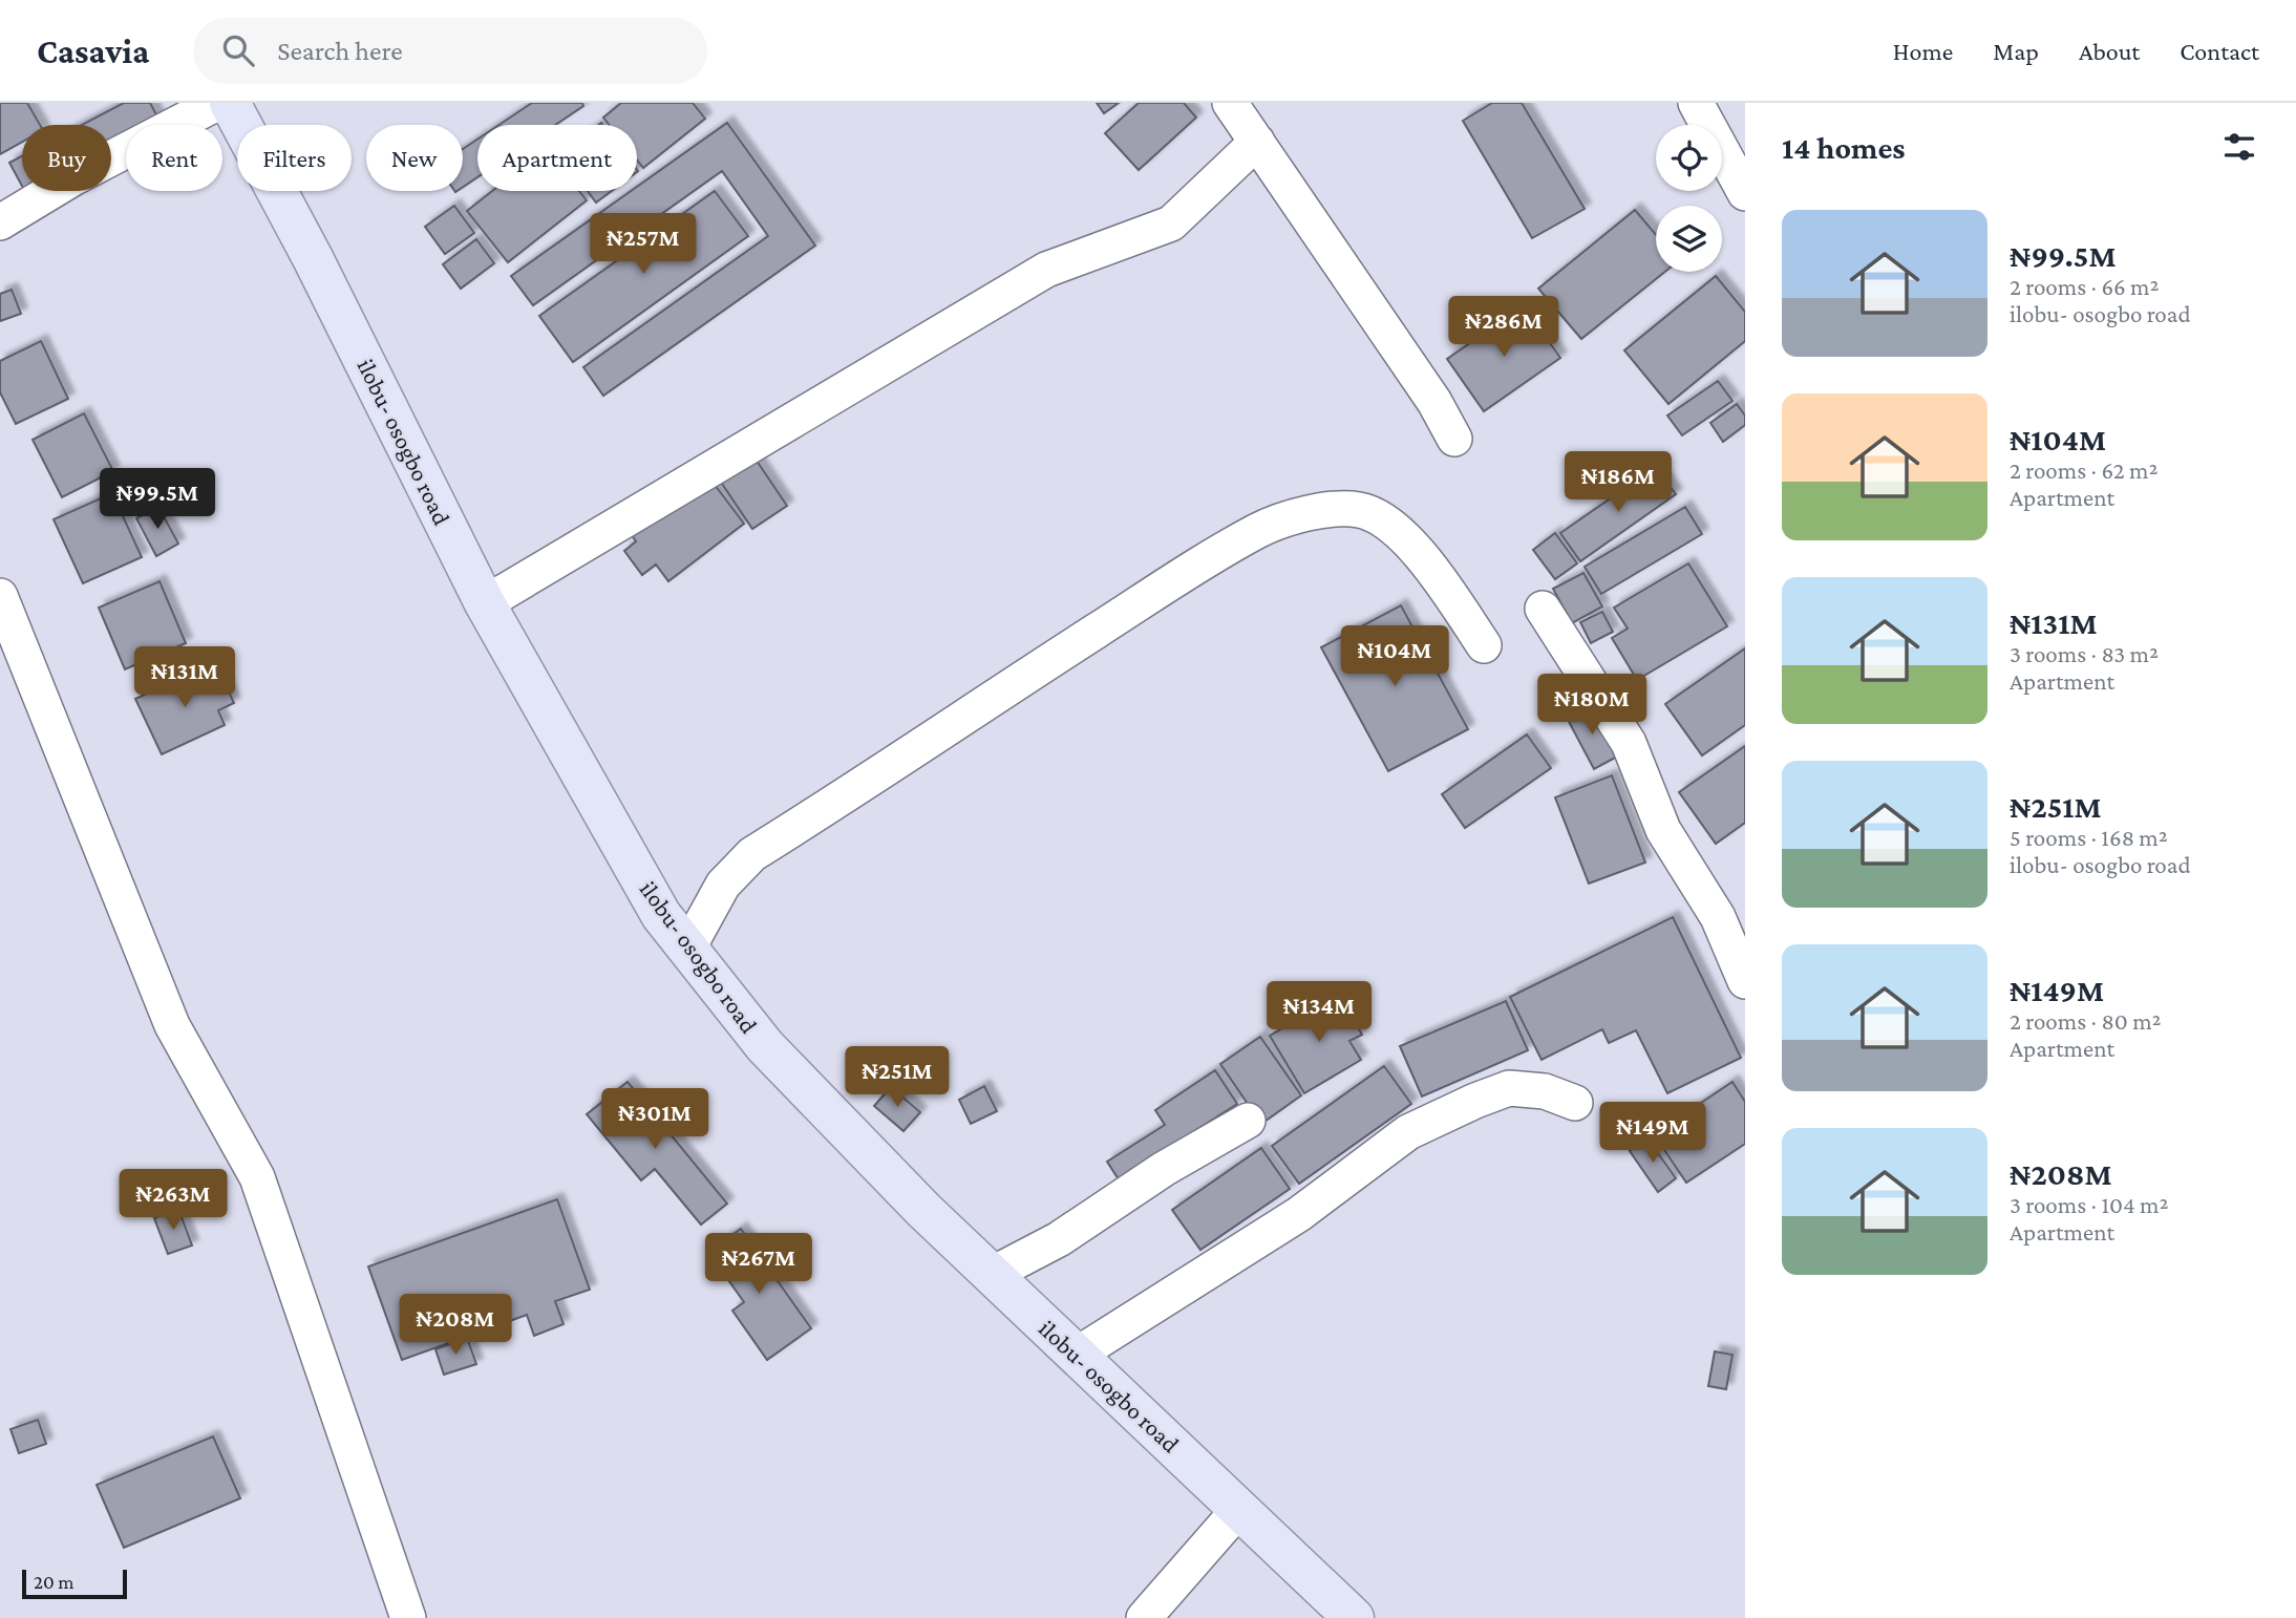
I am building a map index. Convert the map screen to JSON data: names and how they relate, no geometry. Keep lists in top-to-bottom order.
{
  "streets": {
    "main road": ["ilobu- osogbo road"]
  },
  "scale_bar": "20 m",
  "page": {
    "header": "Casavia",
    "search": "Search here",
    "nav": [
      "Home",
      "Map",
      "About",
      "Contact"
    ],
    "heading": "14 homes",
    "chip": [
      "Buy",
      "Rent",
      "Filters",
      "New",
      "Apartment"
    ],
    "list": [
      {
        "name": "₦99.5M",
        "note": "2 rooms · 66 m² · ilobu- osogbo road"
      },
      {
        "name": "₦104M",
        "note": "2 rooms · 62 m² · Apartment"
      },
      {
        "name": "₦131M",
        "note": "3 rooms · 83 m² · Apartment"
      },
      {
        "name": "₦251M",
        "note": "5 rooms · 168 m² · ilobu- osogbo road"
      },
      {
        "name": "₦149M",
        "note": "2 rooms · 80 m² · Apartment"
      },
      {
        "name": "₦208M",
        "note": "3 rooms · 104 m² · Apartment"
      }
    ],
    "price": [
      "₦257M",
      "₦286M",
      "₦186M",
      "₦99.5M",
      "₦104M",
      "₦131M",
      "₦180M",
      "₦134M",
      "₦251M",
      "₦301M",
      "₦149M",
      "₦263M",
      "₦267M",
      "₦208M"
    ],
    "scale": "20 m"
  }
}
